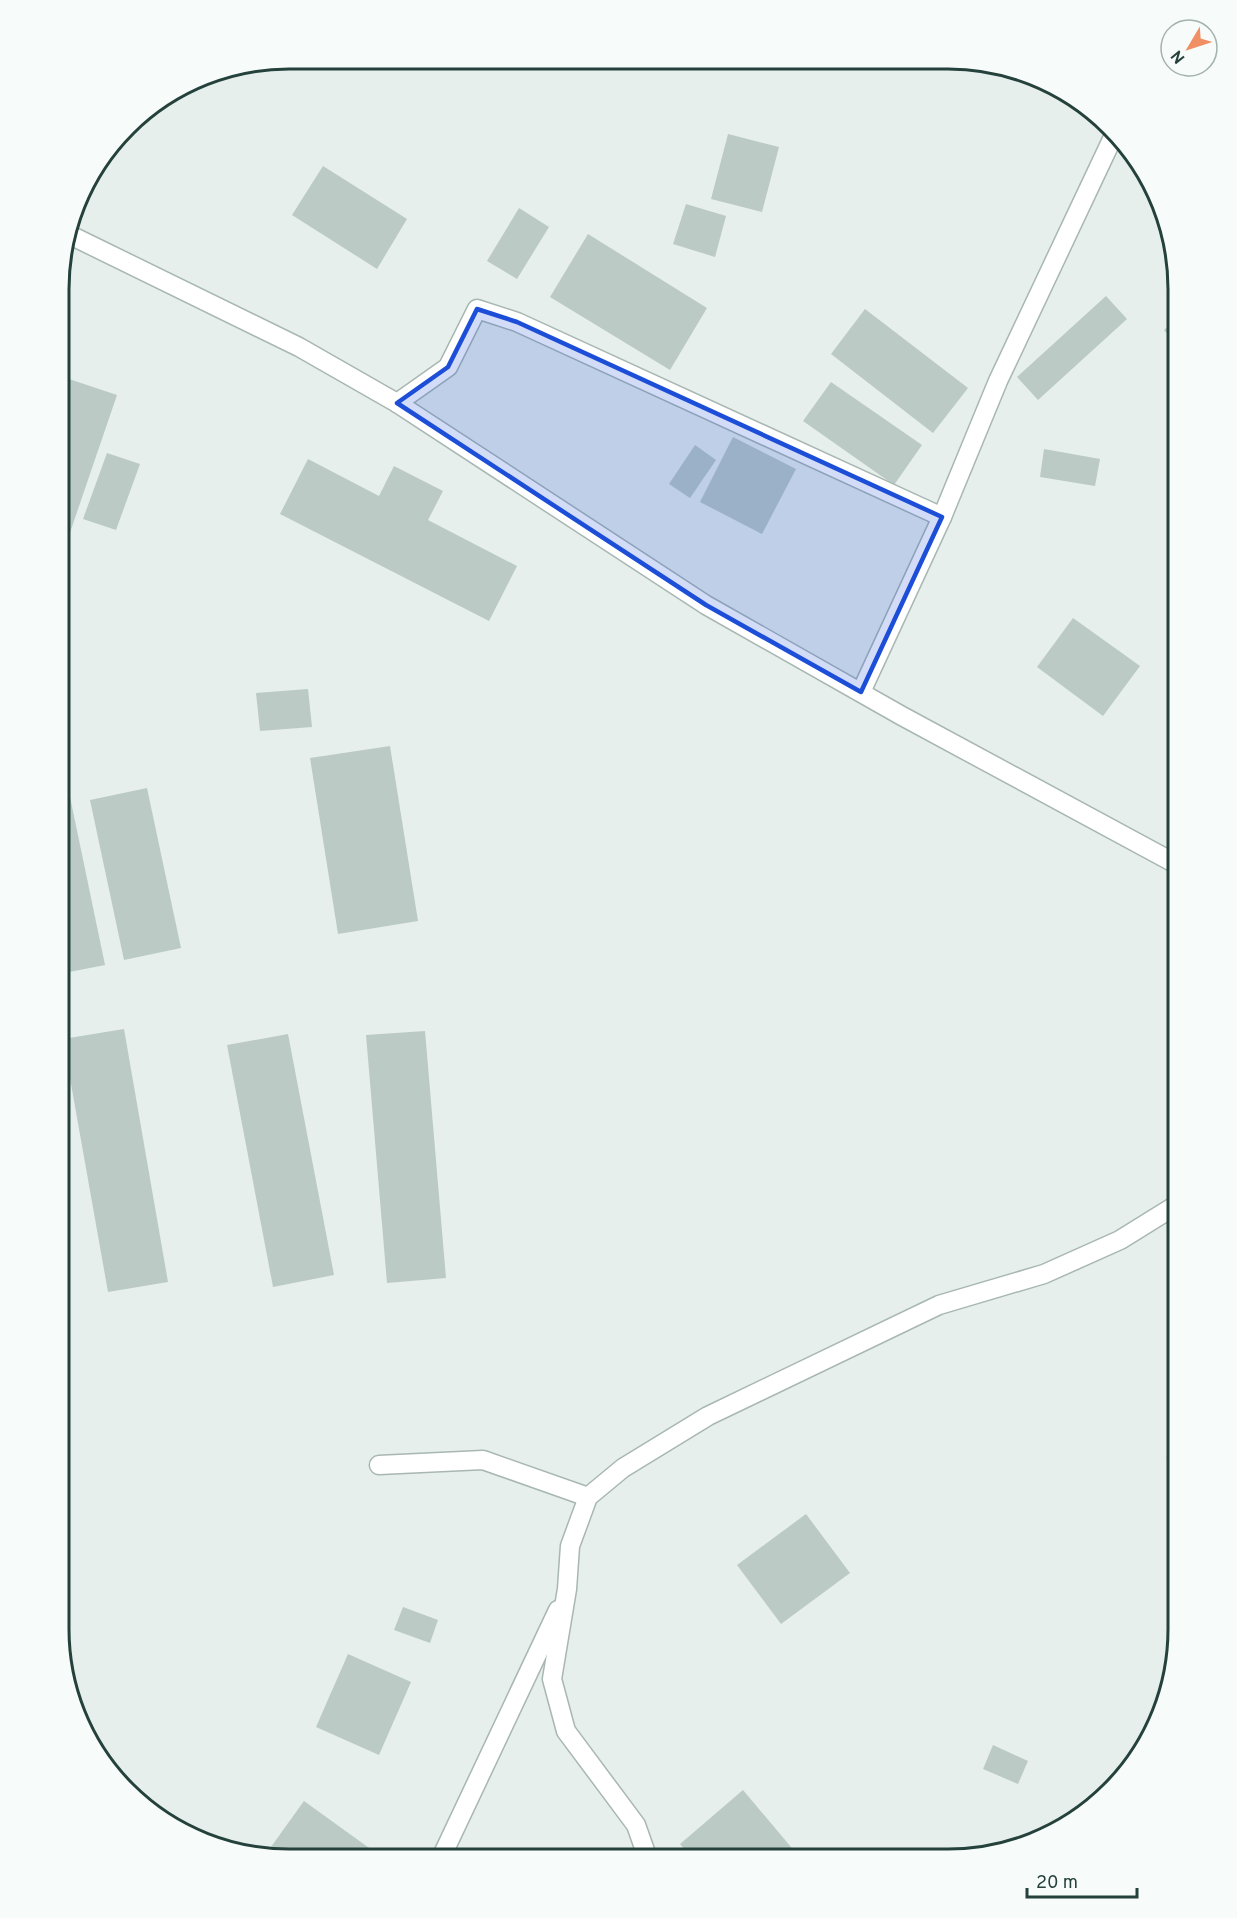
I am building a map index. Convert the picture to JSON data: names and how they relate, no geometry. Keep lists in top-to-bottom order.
{
  "scale_bar": "20 m",
  "north": "bottom left"
}
